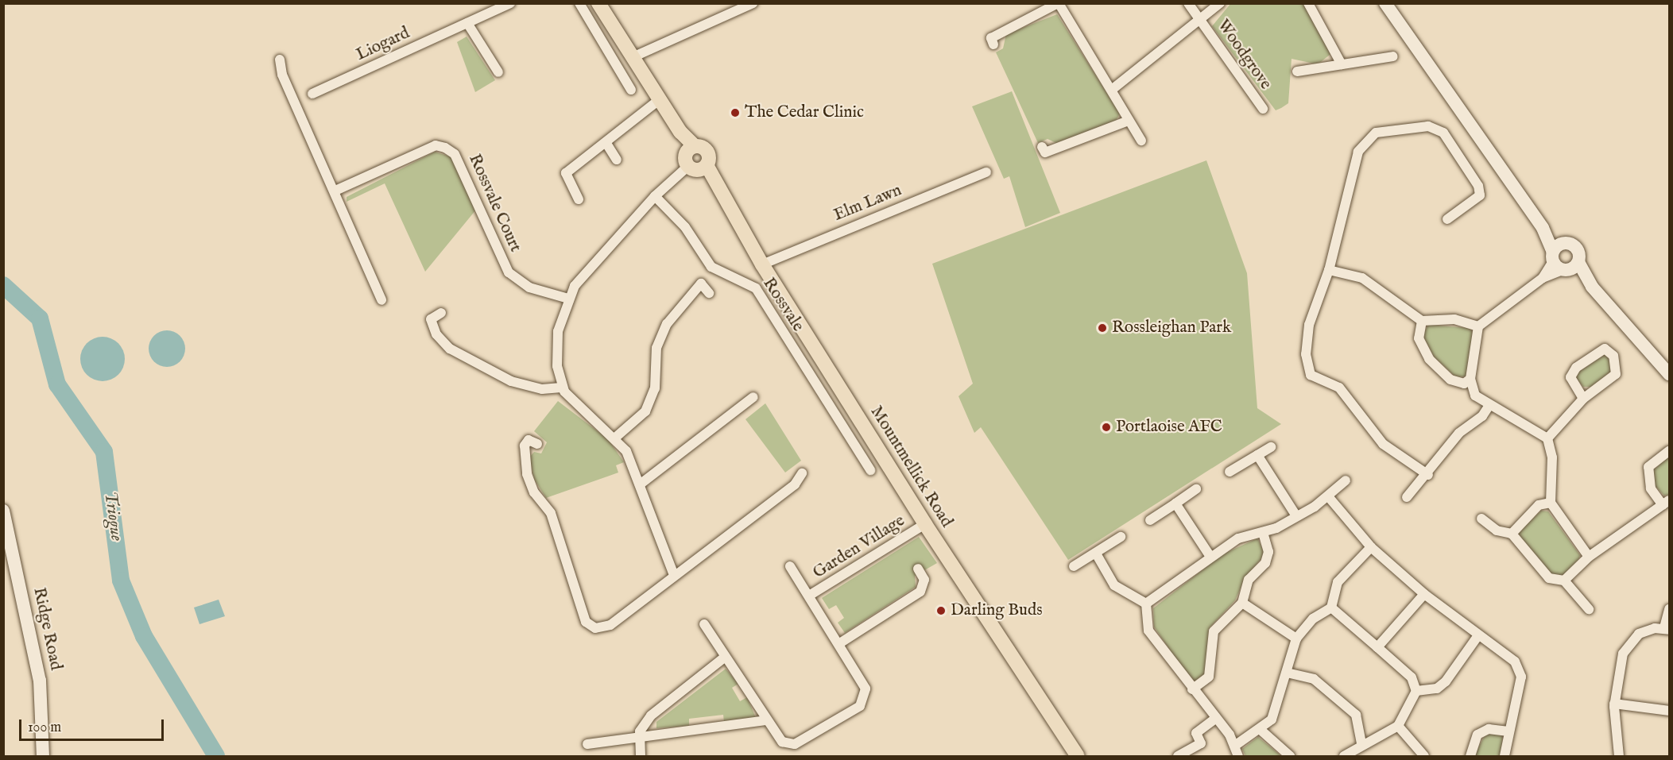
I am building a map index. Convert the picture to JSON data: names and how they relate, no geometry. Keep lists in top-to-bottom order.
{
  "streets": {
    "main road": ["Mountmellick Road"],
    "street": [
      "Liogard",
      "Woodgrove",
      "Rossvale Court",
      "Elm Lawn",
      "Rossvale",
      "Garden Village",
      "Ridge Road"
    ]
  },
  "crossings": [
    ["Elm Lawn", "Mountmellick Road"],
    ["Mountmellick Road", "Garden Village"]
  ],
  "water": ["Triogue"],
  "places": [
    "The Cedar Clinic",
    "Rossleighan Park",
    "Portlaoise AFC",
    "Darling Buds"
  ],
  "scale_bar": "100 m"
}
